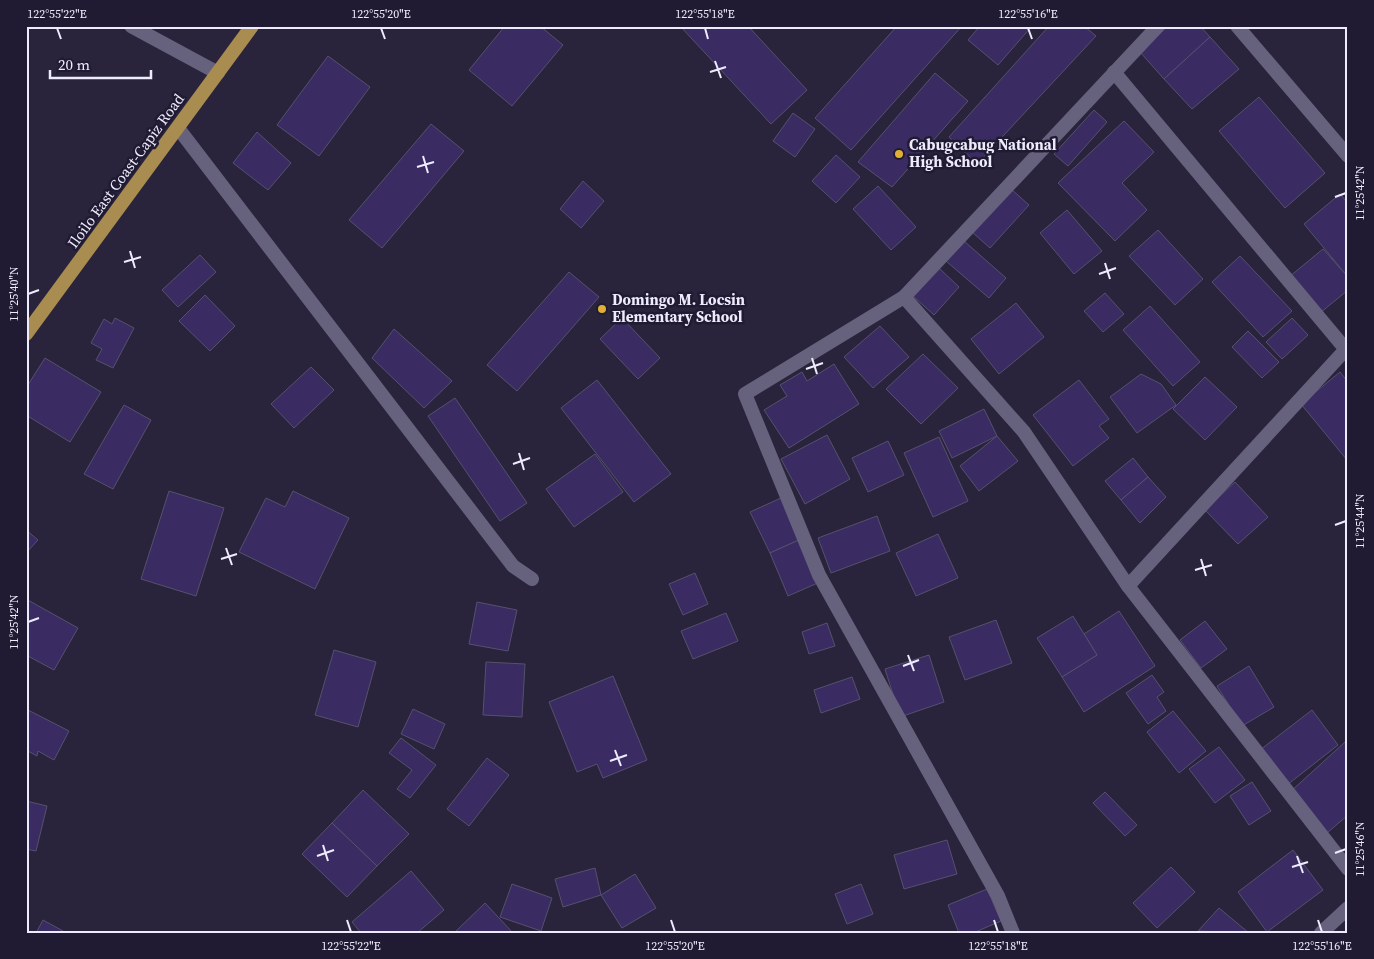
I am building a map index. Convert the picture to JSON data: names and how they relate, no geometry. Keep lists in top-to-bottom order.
{
  "streets": {
    "main road": ["Iloilo East Coast-Capiz Road"]
  },
  "places": ["Cabugcabug National High School", "Domingo M. Locsin Elementary School"],
  "scale_bar": "20 m",
  "coordinates": [
    "122°55'22\"E",
    "122°55'20\"E",
    "122°55'18\"E",
    "122°55'16\"E",
    "11°25'42\"N",
    "11°25'40\"N",
    "11°25'44\"N",
    "11°25'46\"N"
  ]
}
